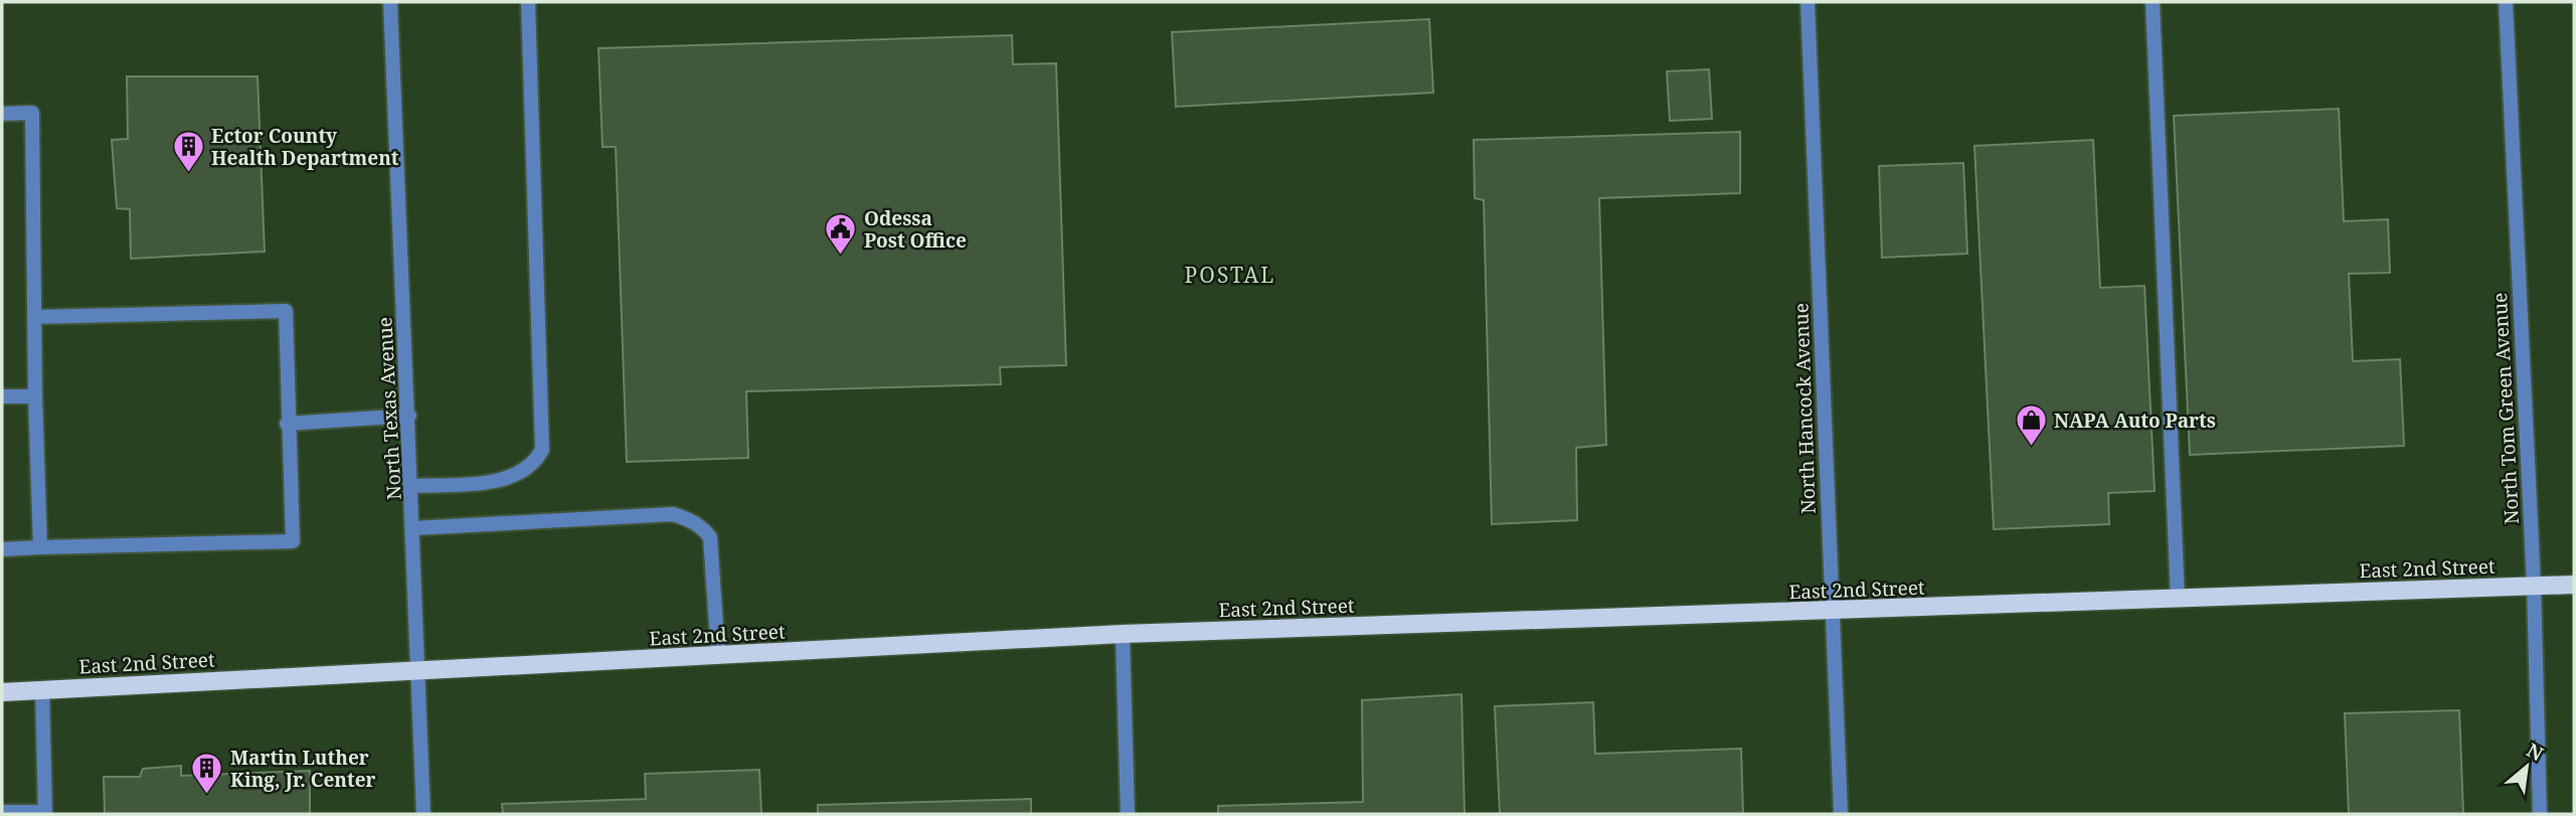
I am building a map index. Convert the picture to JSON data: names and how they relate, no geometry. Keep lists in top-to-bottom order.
{
  "streets": {
    "main road": ["East 2nd Street"],
    "street": ["North Texas Avenue", "North Hancock Avenue", "North Tom Green Avenue"]
  },
  "crossings": [
    ["North Texas Avenue", "East 2nd Street"],
    ["North Hancock Avenue", "East 2nd Street"],
    ["North Tom Green Avenue", "East 2nd Street"]
  ],
  "districts": ["POSTAL"],
  "places": {
    "building": ["Ector County Health Department", "Martin Luther King, Jr. Center"],
    "public building": ["Odessa Post Office"],
    "shop": ["NAPA Auto Parts"]
  },
  "north": "top right"
}
